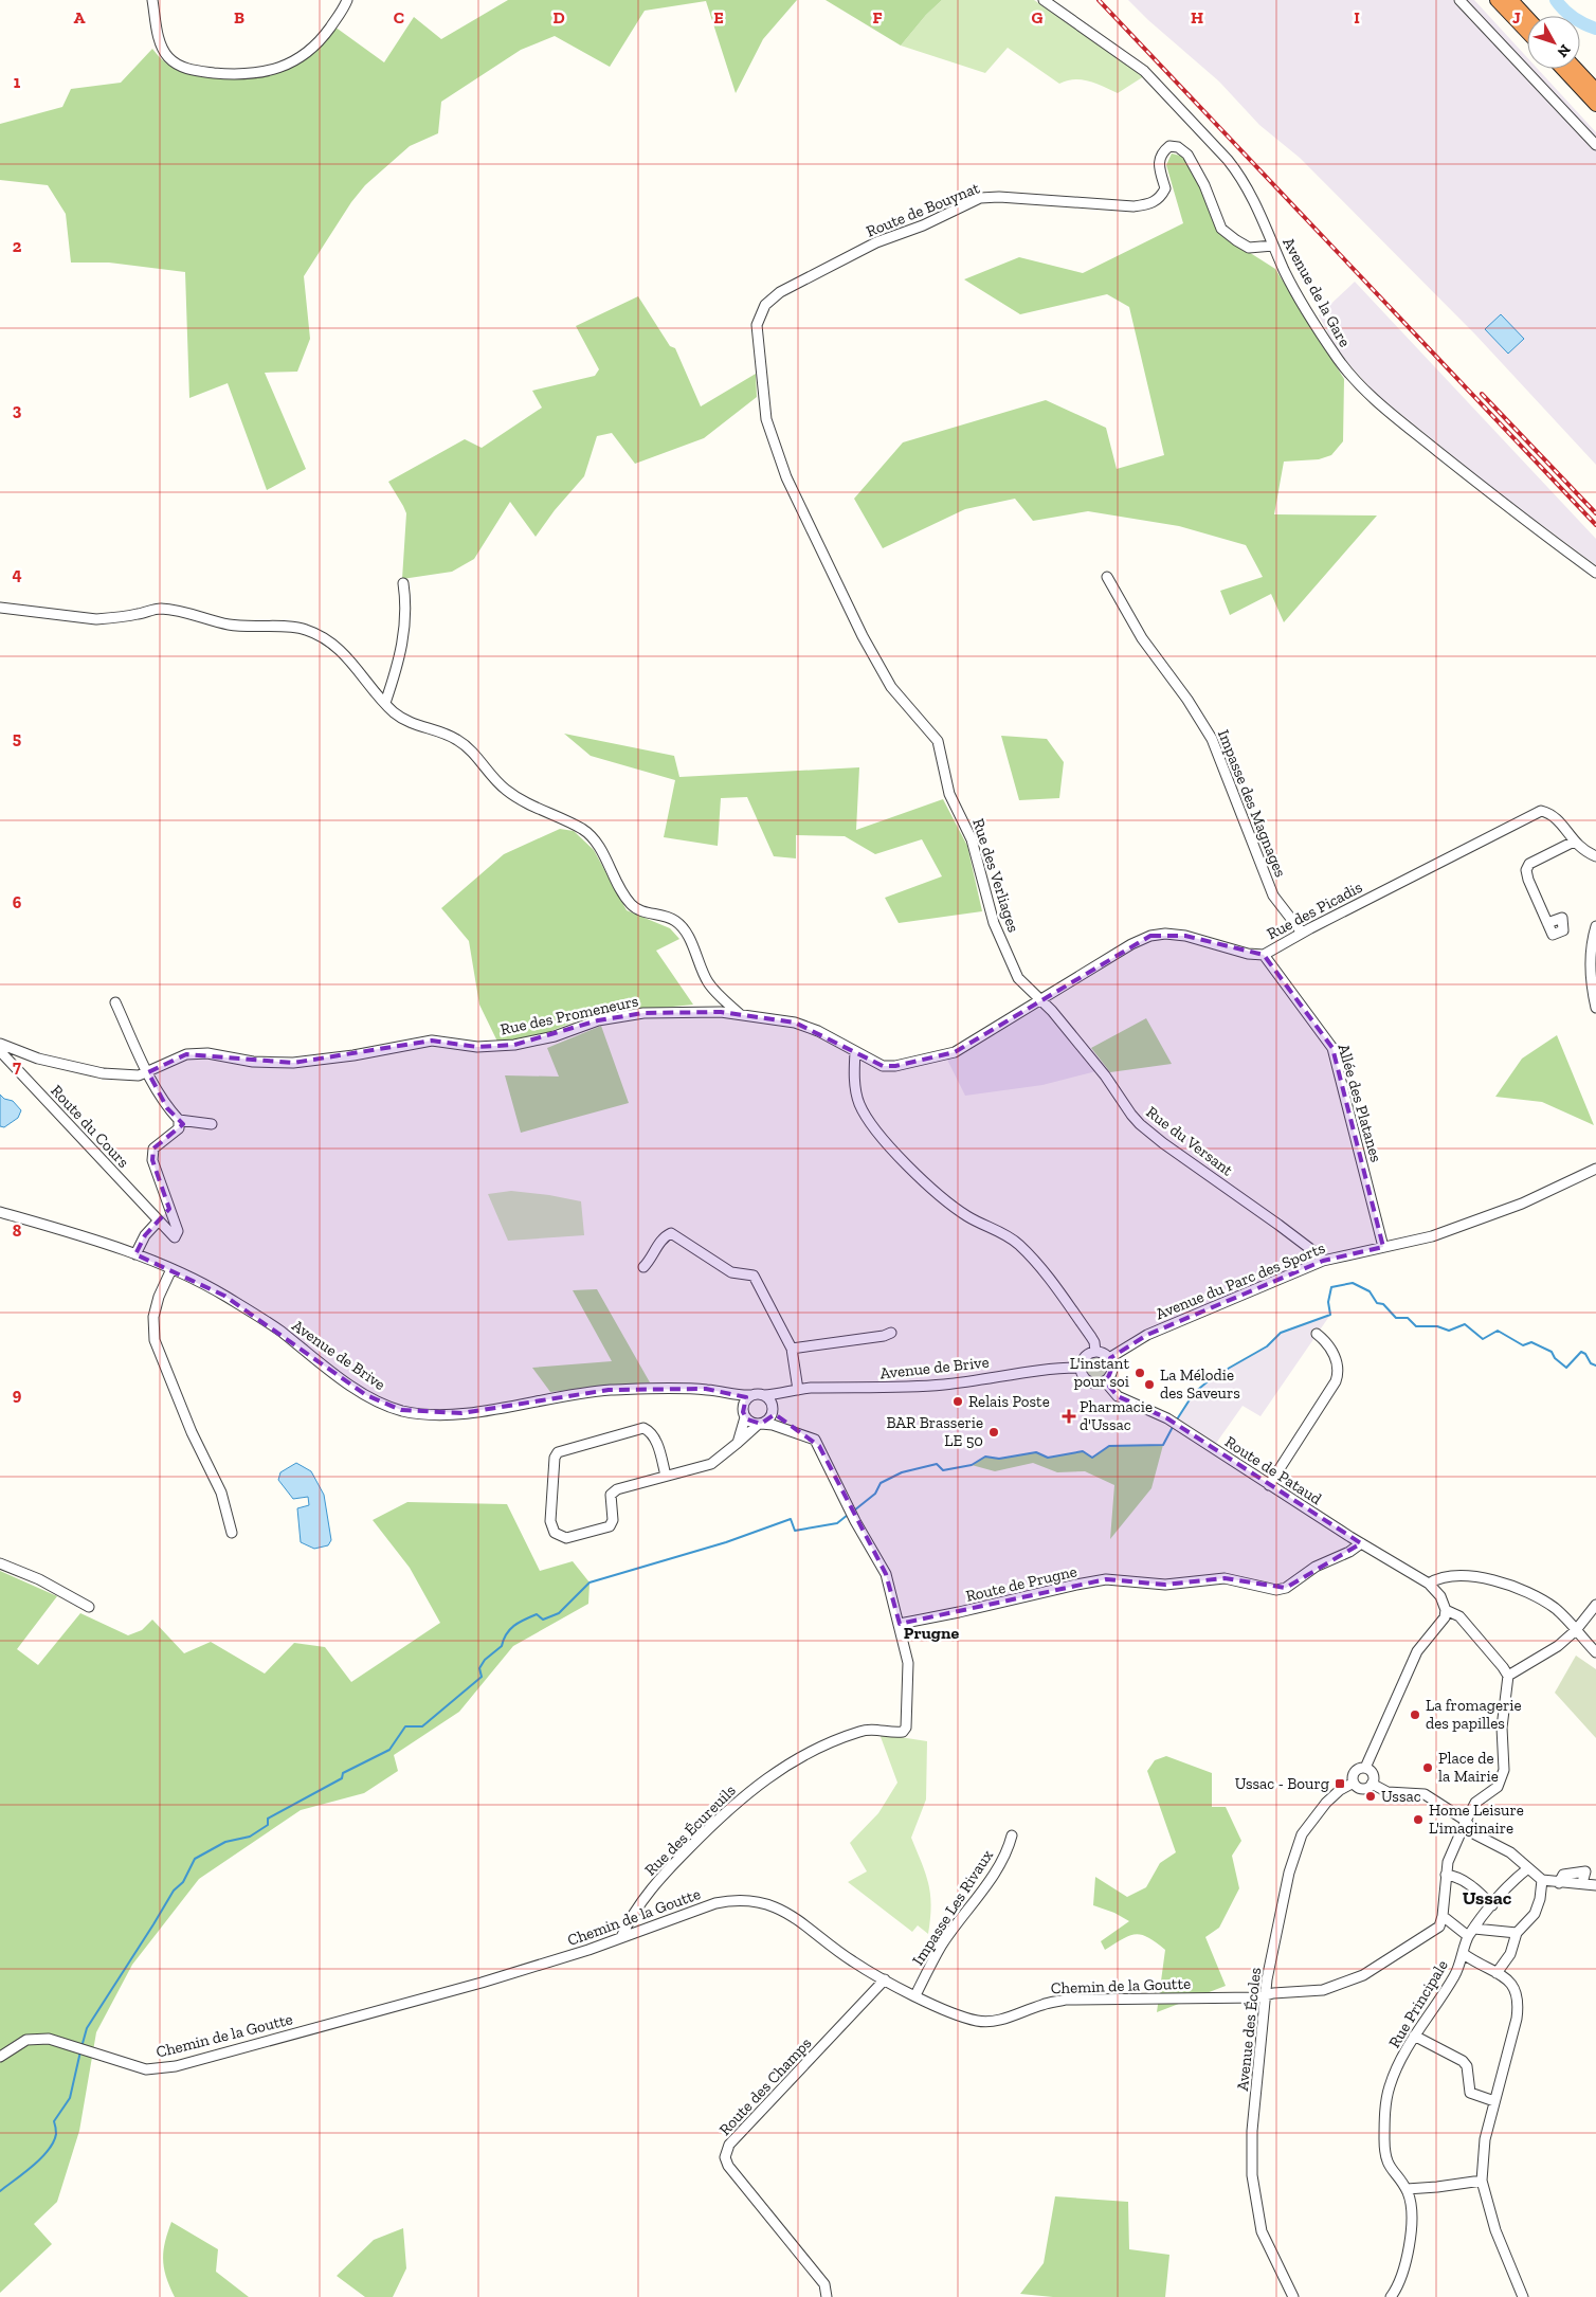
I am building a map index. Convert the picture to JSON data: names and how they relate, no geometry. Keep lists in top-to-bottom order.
{
  "streets": {
    "street": [
      "Route de Bouynat",
      "Avenue de la Gare",
      "Impasse des Magnages",
      "Rue des Verliages",
      "Rue des Picadis",
      "Rue des Promeneurs",
      "Allée des Platanes",
      "Route du Cours",
      "Rue du Versant",
      "Avenue du Parc des Sports",
      "Avenue de Brive",
      "Route de Pataud",
      "Route de Prugne",
      "Rue des Écureuils",
      "Impasse Les Rivaux",
      "Chemin de la Goutte",
      "Rue Principale",
      "Avenue des Écoles",
      "Route des Champs"
    ]
  },
  "crossings": [
    ["Route de Bouynat", "Avenue de la Gare"],
    ["Route de Bouynat", "Rue des Verliages"],
    ["Impasse des Magnages", "Rue des Picadis"],
    ["Rue des Verliages", "Rue des Picadis"],
    ["Rue des Verliages", "Rue des Promeneurs"],
    ["Rue des Verliages", "Rue du Versant"],
    ["Rue des Picadis", "Rue des Promeneurs"],
    ["Rue des Picadis", "Allée des Platanes"],
    ["Rue des Picadis", "Rue du Versant"],
    ["Rue des Promeneurs", "Route du Cours"],
    ["Rue des Promeneurs", "Rue du Versant"],
    ["Allée des Platanes", "Avenue du Parc des Sports"],
    ["Rue du Versant", "Avenue du Parc des Sports"],
    ["Avenue du Parc des Sports", "Avenue de Brive"],
    ["Avenue du Parc des Sports", "Route de Pataud"],
    ["Avenue de Brive", "Route de Pataud"],
    ["Route de Pataud", "Route de Prugne"],
    ["Route de Prugne", "Rue des Écureuils"],
    ["Rue des Écureuils", "Chemin de la Goutte"],
    ["Impasse Les Rivaux", "Chemin de la Goutte"],
    ["Chemin de la Goutte", "Avenue des Écoles"],
    ["Chemin de la Goutte", "Route des Champs"]
  ],
  "districts": ["Prugne", "Ussac"],
  "places": {
    "other": [
      "L'instant pour soi",
      "La Mélodie des Saveurs",
      "Relais Poste",
      "BAR Brasserie LE 50",
      "La fromagerie des papilles",
      "Place de la Mairie",
      "Ussac",
      "Home Leisure L'imaginaire"
    ],
    "health": ["Pharmacie d'Ussac"],
    "transit": ["Ussac - Bourg"]
  },
  "north": "bottom right",
  "grid": {
    "columns": [
      "A",
      "B",
      "C",
      "D",
      "E",
      "F",
      "G",
      "H",
      "I",
      "J"
    ],
    "rows": [
      "1",
      "2",
      "3",
      "4",
      "5",
      "6",
      "7",
      "8",
      "9"
    ]
  }
}
